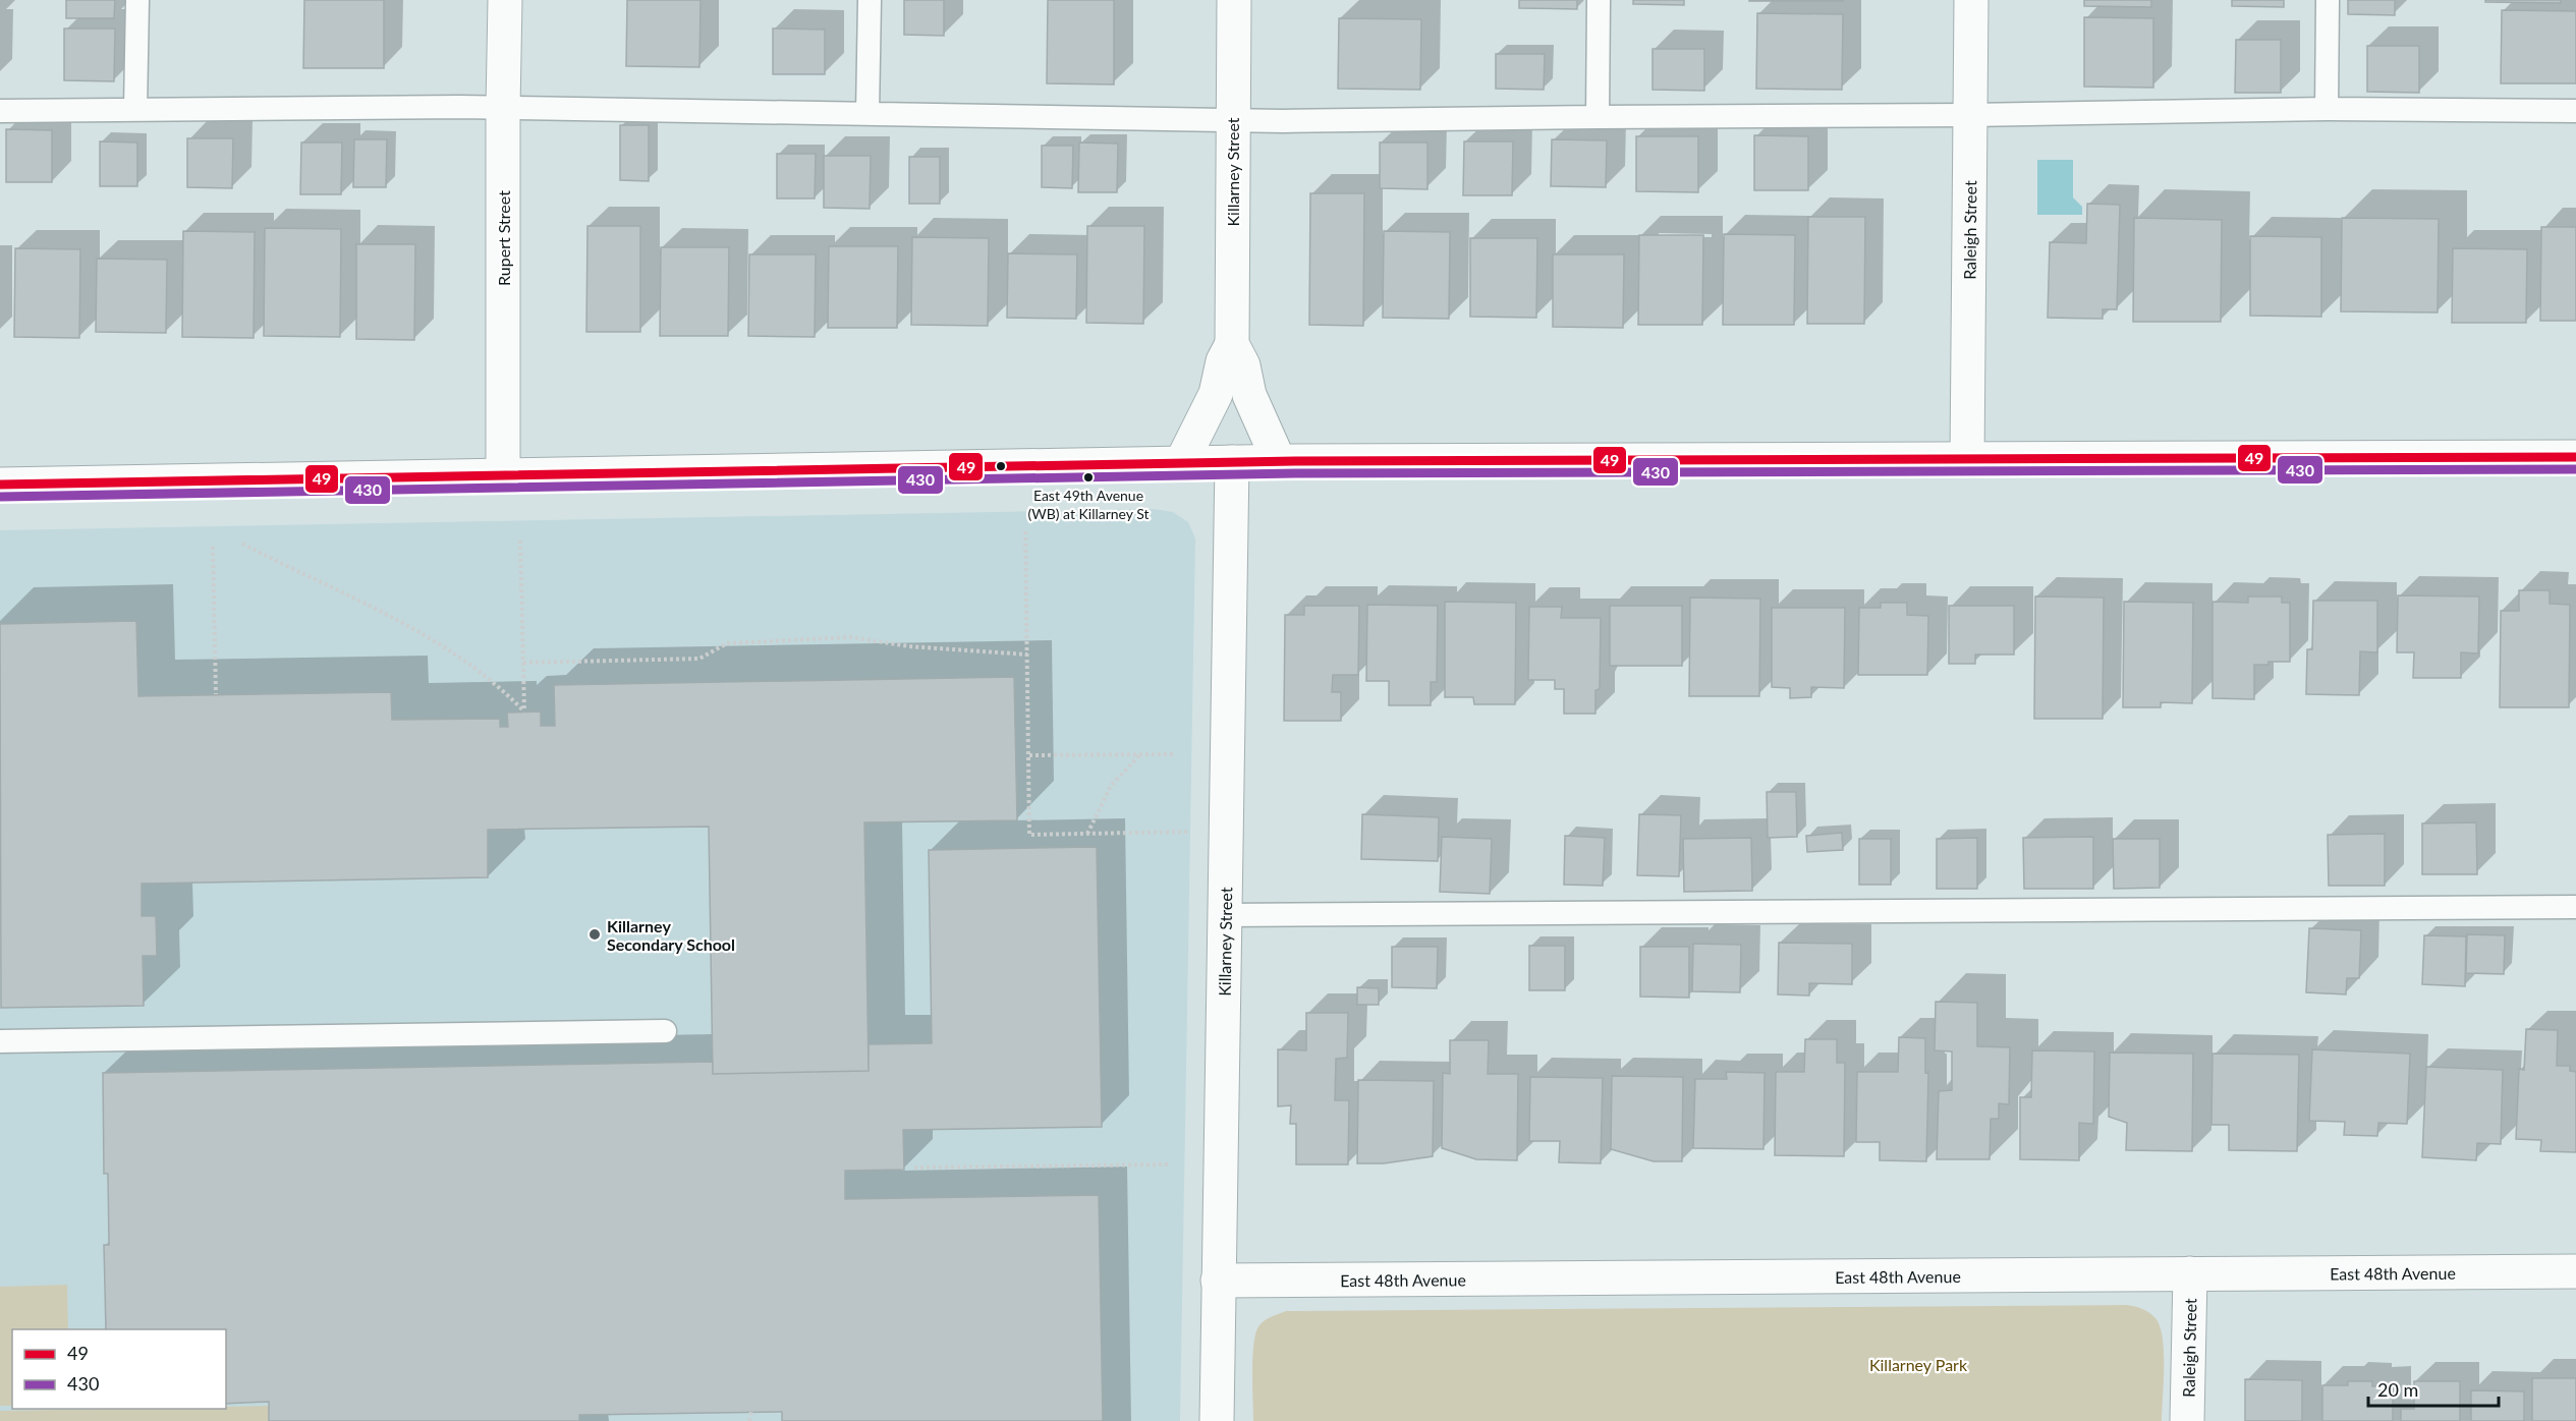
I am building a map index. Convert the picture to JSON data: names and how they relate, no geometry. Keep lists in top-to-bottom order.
{
  "streets": {
    "street": [
      "Killarney Street",
      "Raleigh Street",
      "Rupert Street",
      "East 48th Avenue"
    ]
  },
  "crossings": [
    ["Killarney Street", "East 48th Avenue"],
    ["Raleigh Street", "East 48th Avenue"]
  ],
  "parks": ["Killarney Park"],
  "places": ["East 49th Avenue (WB) at Killarney St", "Killarney Secondary School"],
  "lines": ["transit line 49", "transit line 430"],
  "legend": ["49", "430"],
  "scale_bar": "20 m"
}
